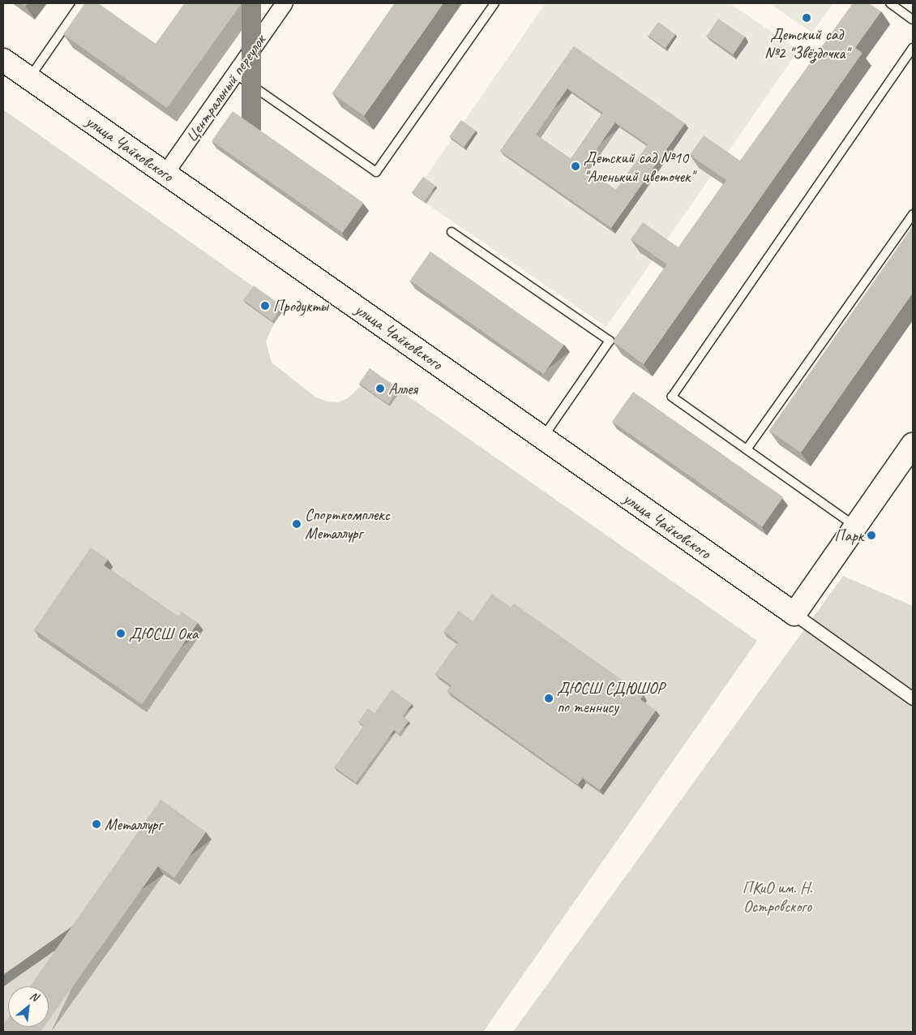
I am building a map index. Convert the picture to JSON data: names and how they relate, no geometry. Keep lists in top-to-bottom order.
{
  "streets": {
    "main road": ["улица Чайковского"],
    "street": ["Центральный переулок"]
  },
  "crossings": [
    ["Центральный переулок", "улица Чайковского"]
  ],
  "parks": ["ПКиО им. Н. Островского"],
  "places": [
    "Детский сад №2 \"Звёздочка\"",
    "Детский сад №10 \"Аленький цветочек\"",
    "Продукты",
    "Аллея",
    "Спорткомплекс Металлург",
    "Парк",
    "ДЮСШ Ока",
    "ДЮСШ СДЮШОР по теннису",
    "Металлург"
  ],
  "north": "top right"
}
